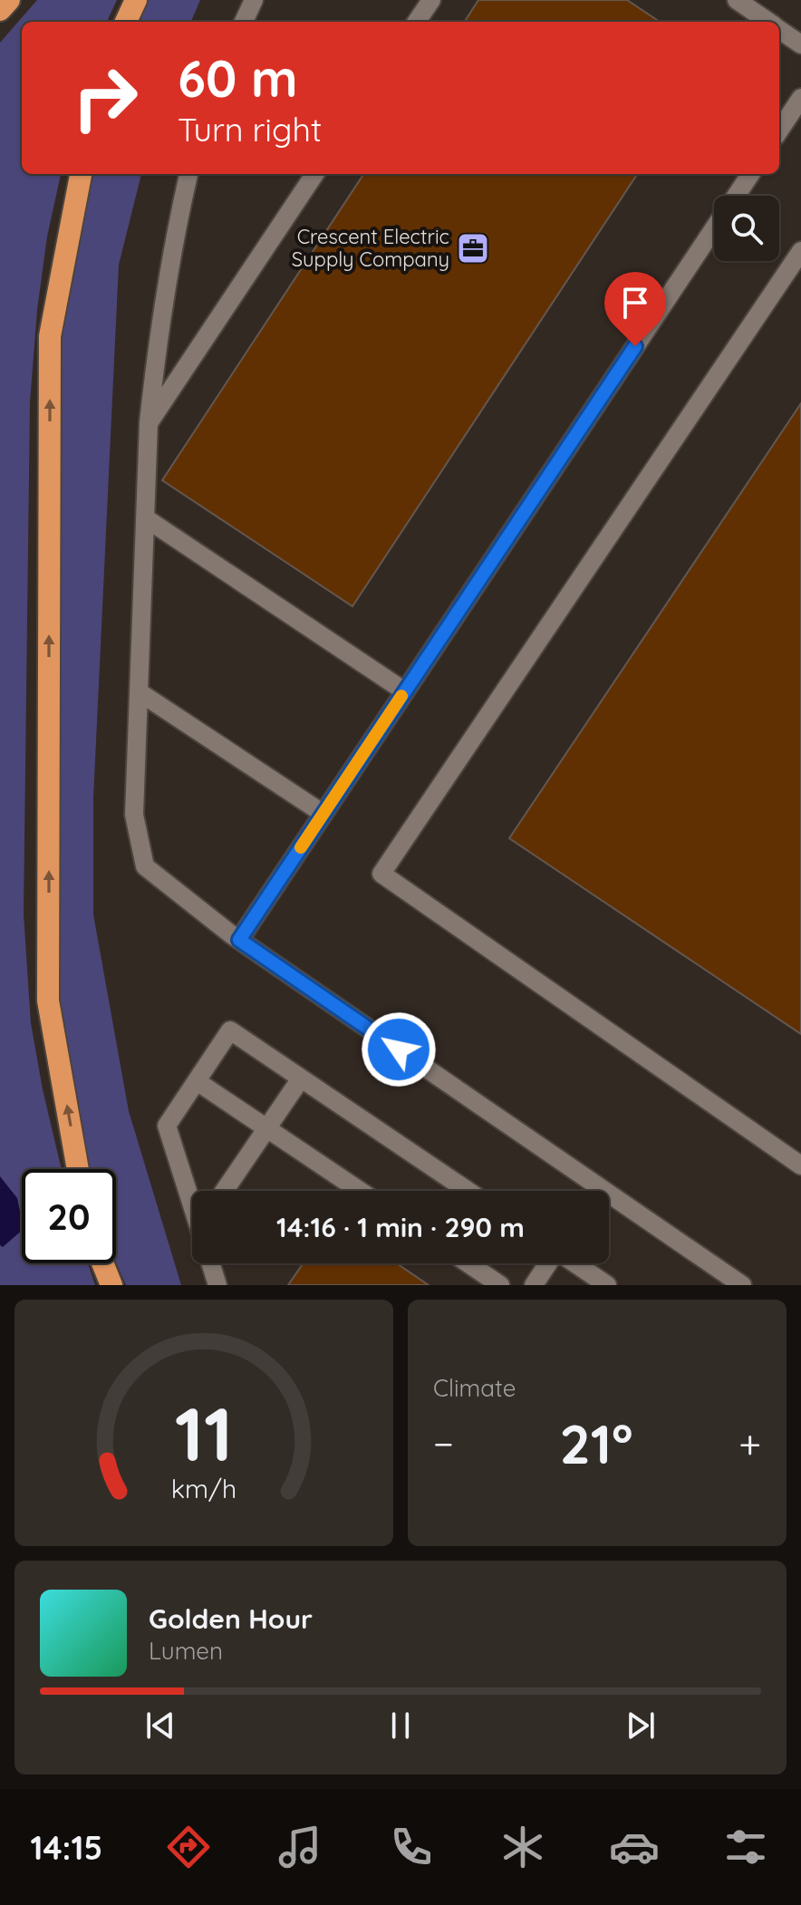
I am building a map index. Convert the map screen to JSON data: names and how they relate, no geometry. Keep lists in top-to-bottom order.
{
  "places": {
    "office": ["Crescent Electric Supply Company"]
  },
  "page": {
    "turn": ["60 m", "Turn right"],
    "limit": "20",
    "trip": "14:16 · 1 min · 290 m",
    "tile": "Climate",
    "heat": ["−", "21°", "+"],
    "song": ["Golden Hour", "Lumen"],
    "tabs": "14:15",
    "gauge": ["11", "km/h"]
  }
}
